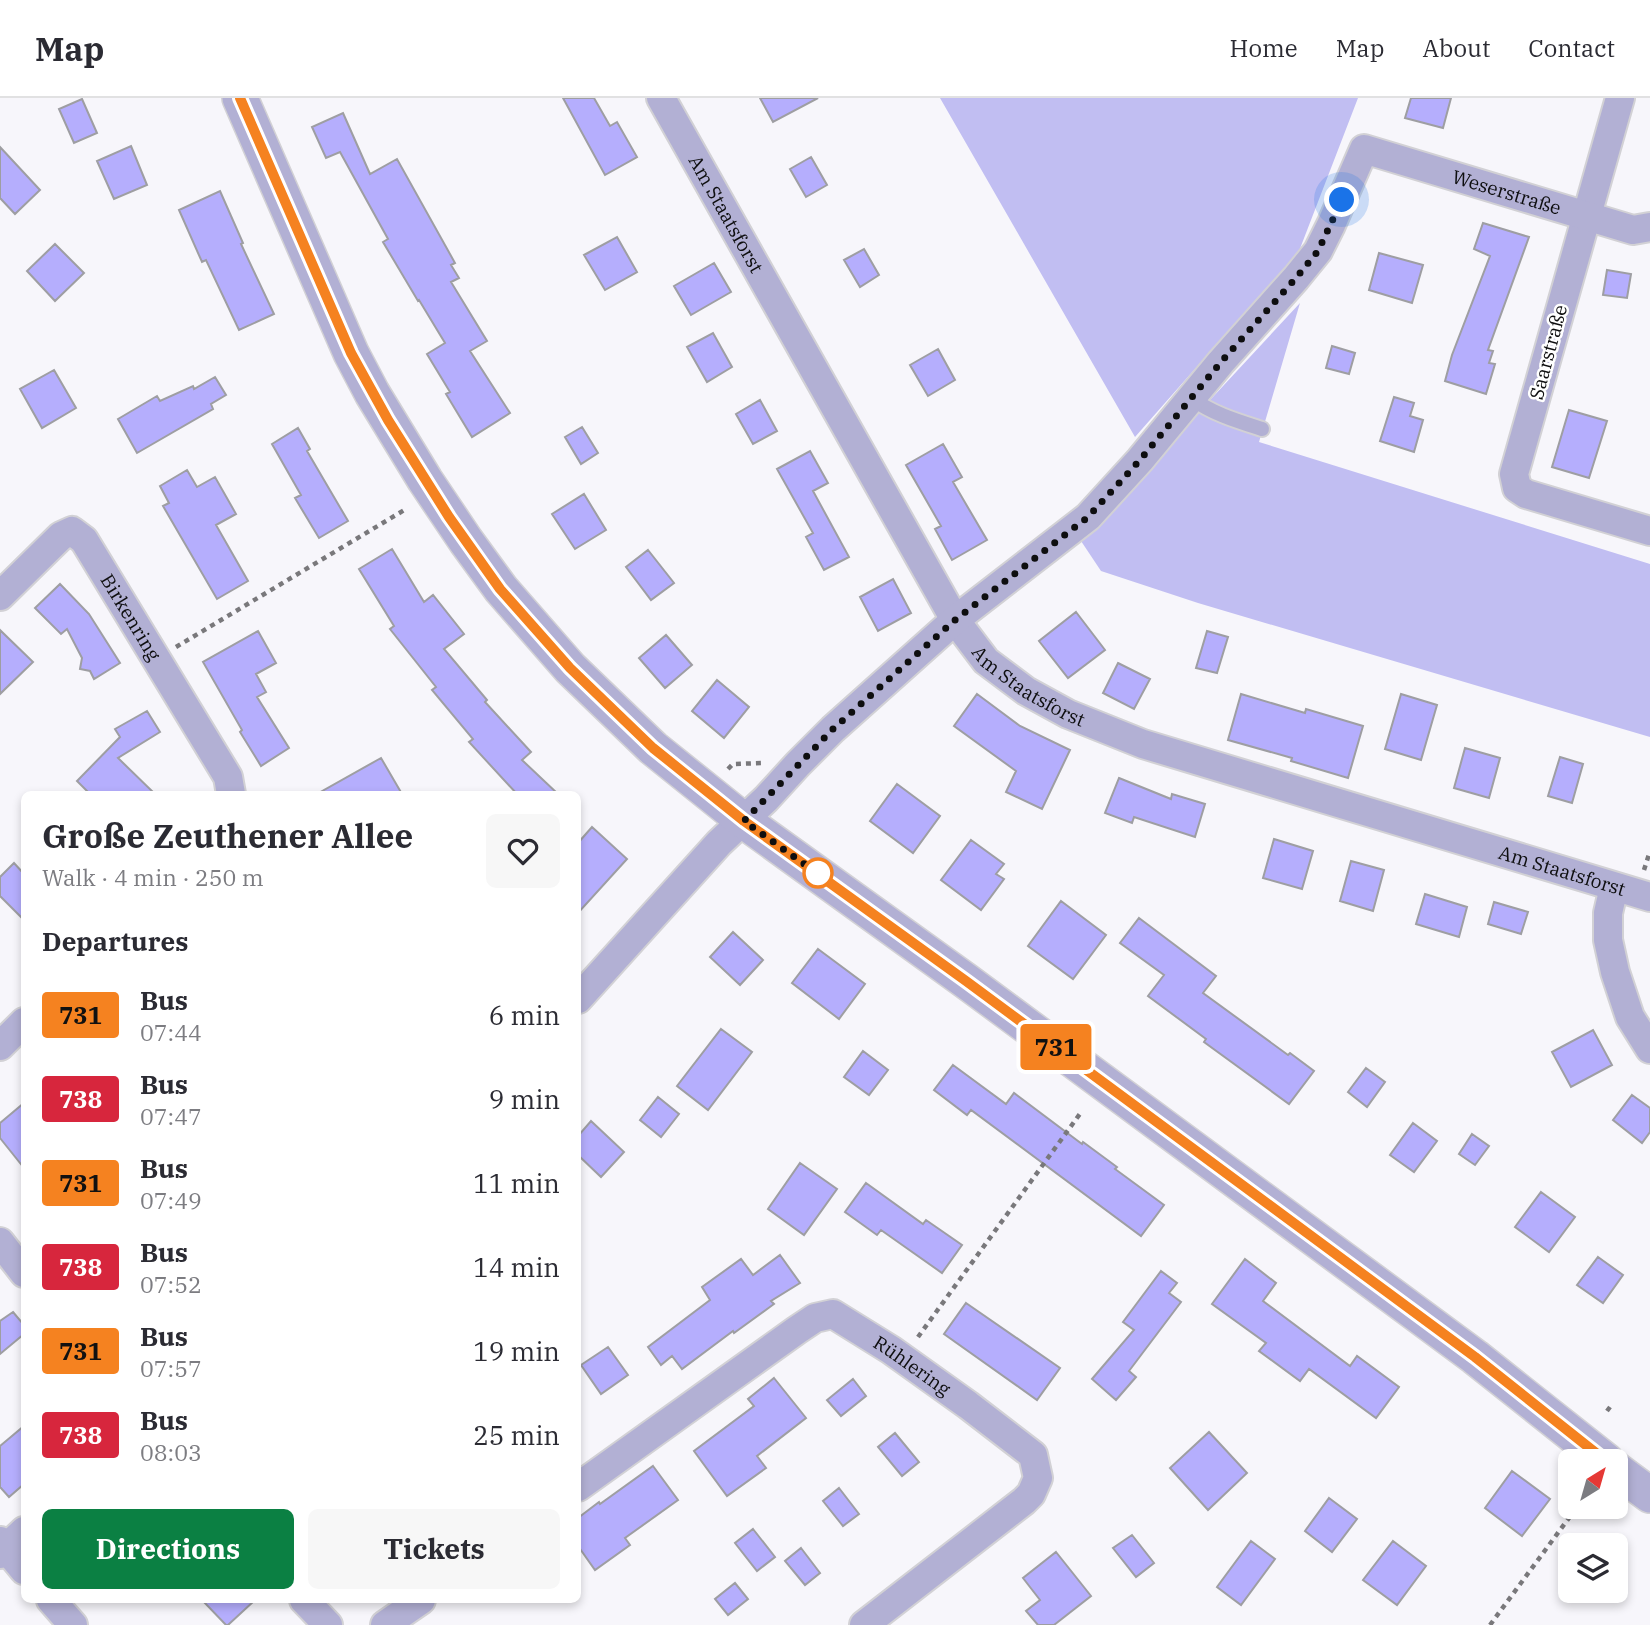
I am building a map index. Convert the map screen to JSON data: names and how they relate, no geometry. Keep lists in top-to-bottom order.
{
  "streets": {
    "street": [
      "Weserstraße",
      "Am Staatsforst",
      "Saarstraße",
      "Birkenring",
      "Rühlering"
    ]
  },
  "crossings": [
    ["Weserstraße", "Saarstraße"]
  ],
  "lines": ["bus line 731"],
  "north": "top right",
  "page": {
    "header": "Map",
    "nav": [
      "Home",
      "Map",
      "About",
      "Contact"
    ],
    "on_map": "731",
    "heading": [
      ["Große Zeuthener Allee", "Walk · 4 min · 250 m"],
      "Departures"
    ],
    "list": [
      {
        "mark": "731",
        "name": "Bus",
        "note": "07:44",
        "value": "6 min"
      },
      {
        "mark": "738",
        "name": "Bus",
        "note": "07:47",
        "value": "9 min"
      },
      {
        "mark": "731",
        "name": "Bus",
        "note": "07:49",
        "value": "11 min"
      },
      {
        "mark": "738",
        "name": "Bus",
        "note": "07:52",
        "value": "14 min"
      },
      {
        "mark": "731",
        "name": "Bus",
        "note": "07:57",
        "value": "19 min"
      },
      {
        "mark": "738",
        "name": "Bus",
        "note": "08:03",
        "value": "25 min"
      }
    ],
    "buttons": ["Directions", "Tickets"]
  }
}
